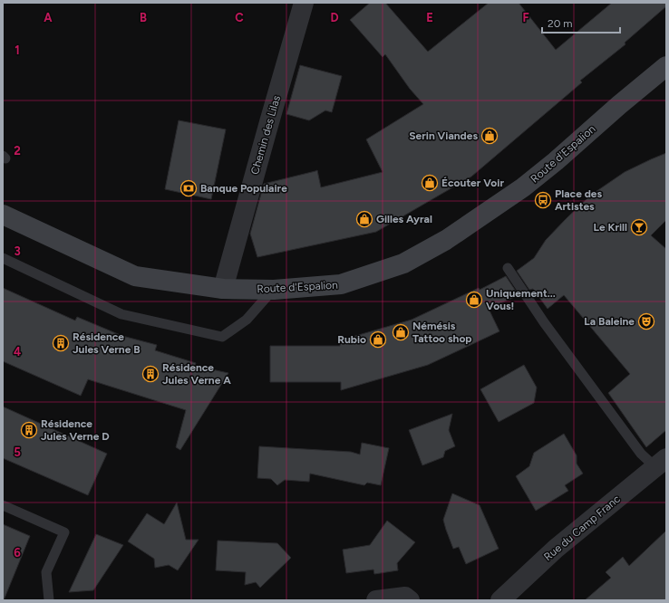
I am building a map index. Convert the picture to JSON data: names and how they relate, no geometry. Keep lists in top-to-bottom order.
{
  "streets": {
    "main road": ["Route d'Espalion"],
    "street": ["Chemin des Lilas", "Rue du Camp Franc"]
  },
  "crossings": [
    ["Chemin des Lilas", "Route d'Espalion"]
  ],
  "places": {
    "shop": [
      "Serin Viandes",
      "Écouter Voir",
      "Gilles Ayral",
      "Uniquement... Vous!",
      "Némésis Tattoo shop",
      "Rubio"
    ],
    "bank": ["Banque Populaire"],
    "bus stop": ["Place des Artistes"],
    "bar": ["Le Krill"],
    "theatre": ["La Baleine"],
    "building": ["Résidence Jules Verne B", "Résidence Jules Verne A", "Résidence Jules Verne D"]
  },
  "scale_bar": "20 m",
  "grid": {
    "columns": [
      "A",
      "B",
      "C",
      "D",
      "E",
      "F"
    ],
    "rows": [
      "1",
      "2",
      "3",
      "4",
      "5",
      "6"
    ]
  }
}
